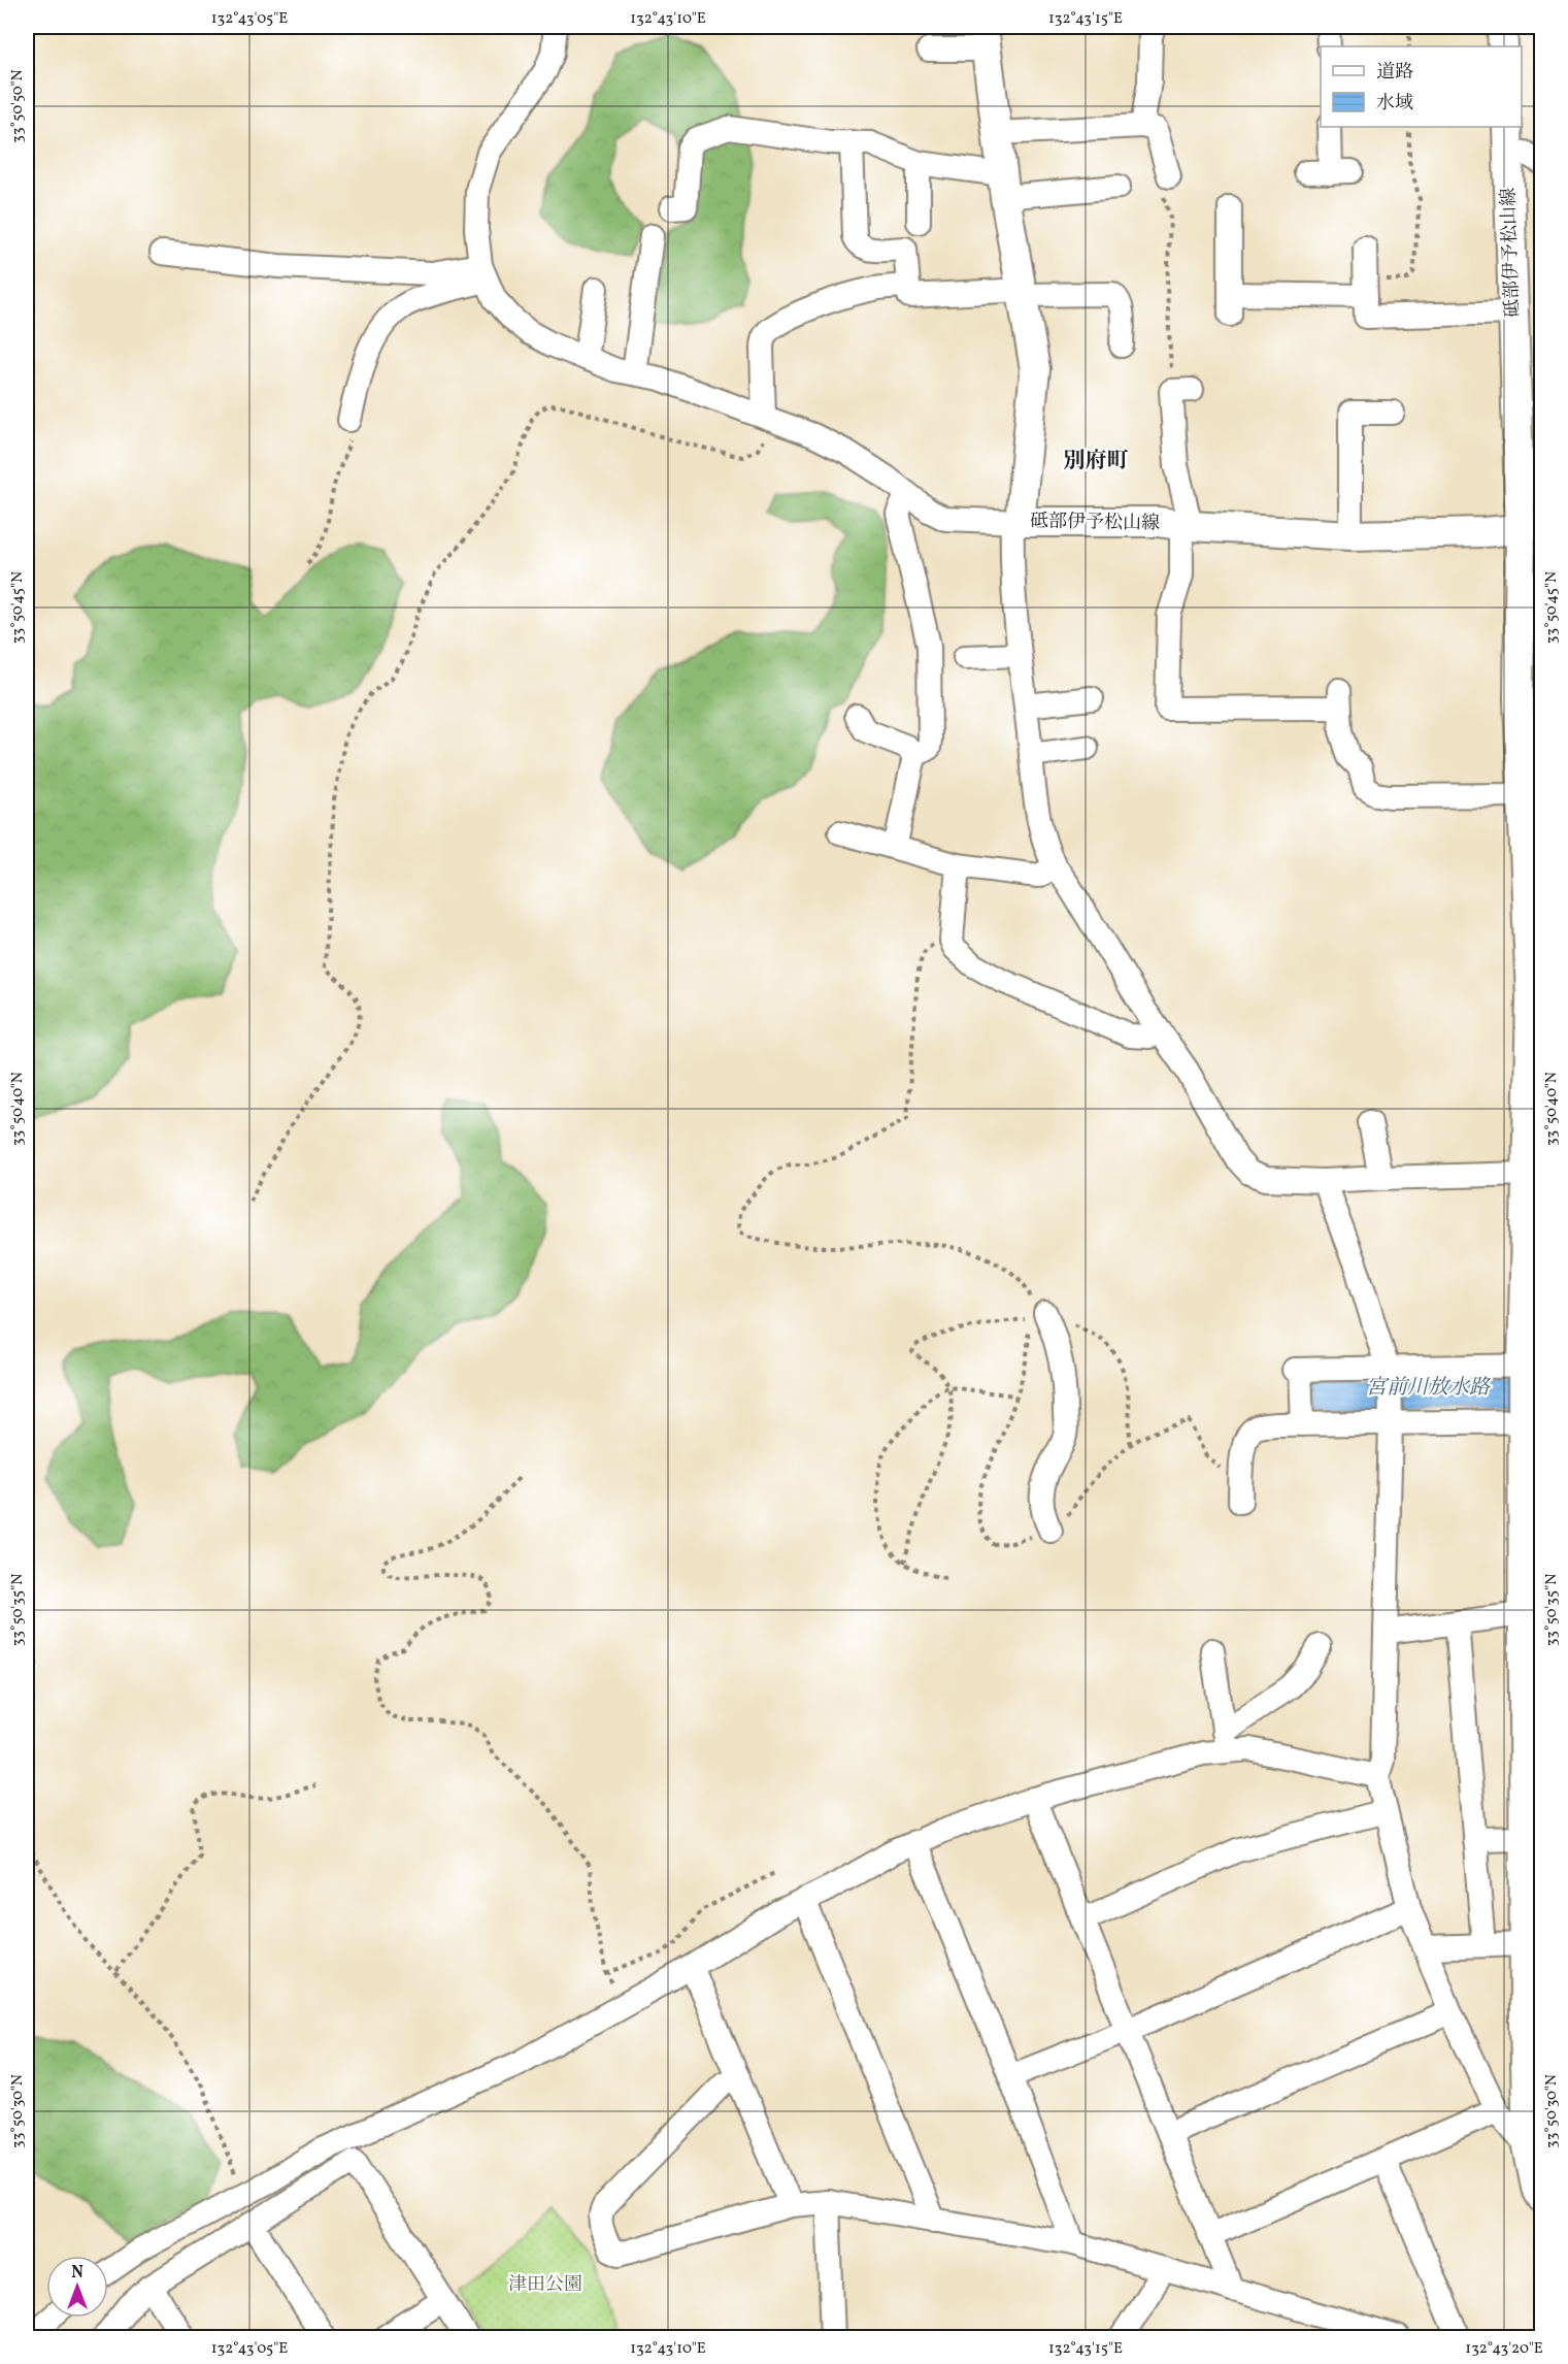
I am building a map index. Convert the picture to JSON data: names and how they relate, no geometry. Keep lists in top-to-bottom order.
{
  "streets": {
    "main road": ["砥部伊予松山線"]
  },
  "districts": ["別府町"],
  "water": ["宮前川放水路"],
  "parks": ["津田公園"],
  "legend": ["道路", "水域"],
  "north": "top",
  "coordinates": [
    "132°43'05\"E",
    "132°43'10\"E",
    "132°43'15\"E",
    "33°50'50\"N",
    "33°50'45\"N",
    "33°50'40\"N",
    "33°50'35\"N",
    "33°50'30\"N",
    "132°43'20\"E"
  ]
}
